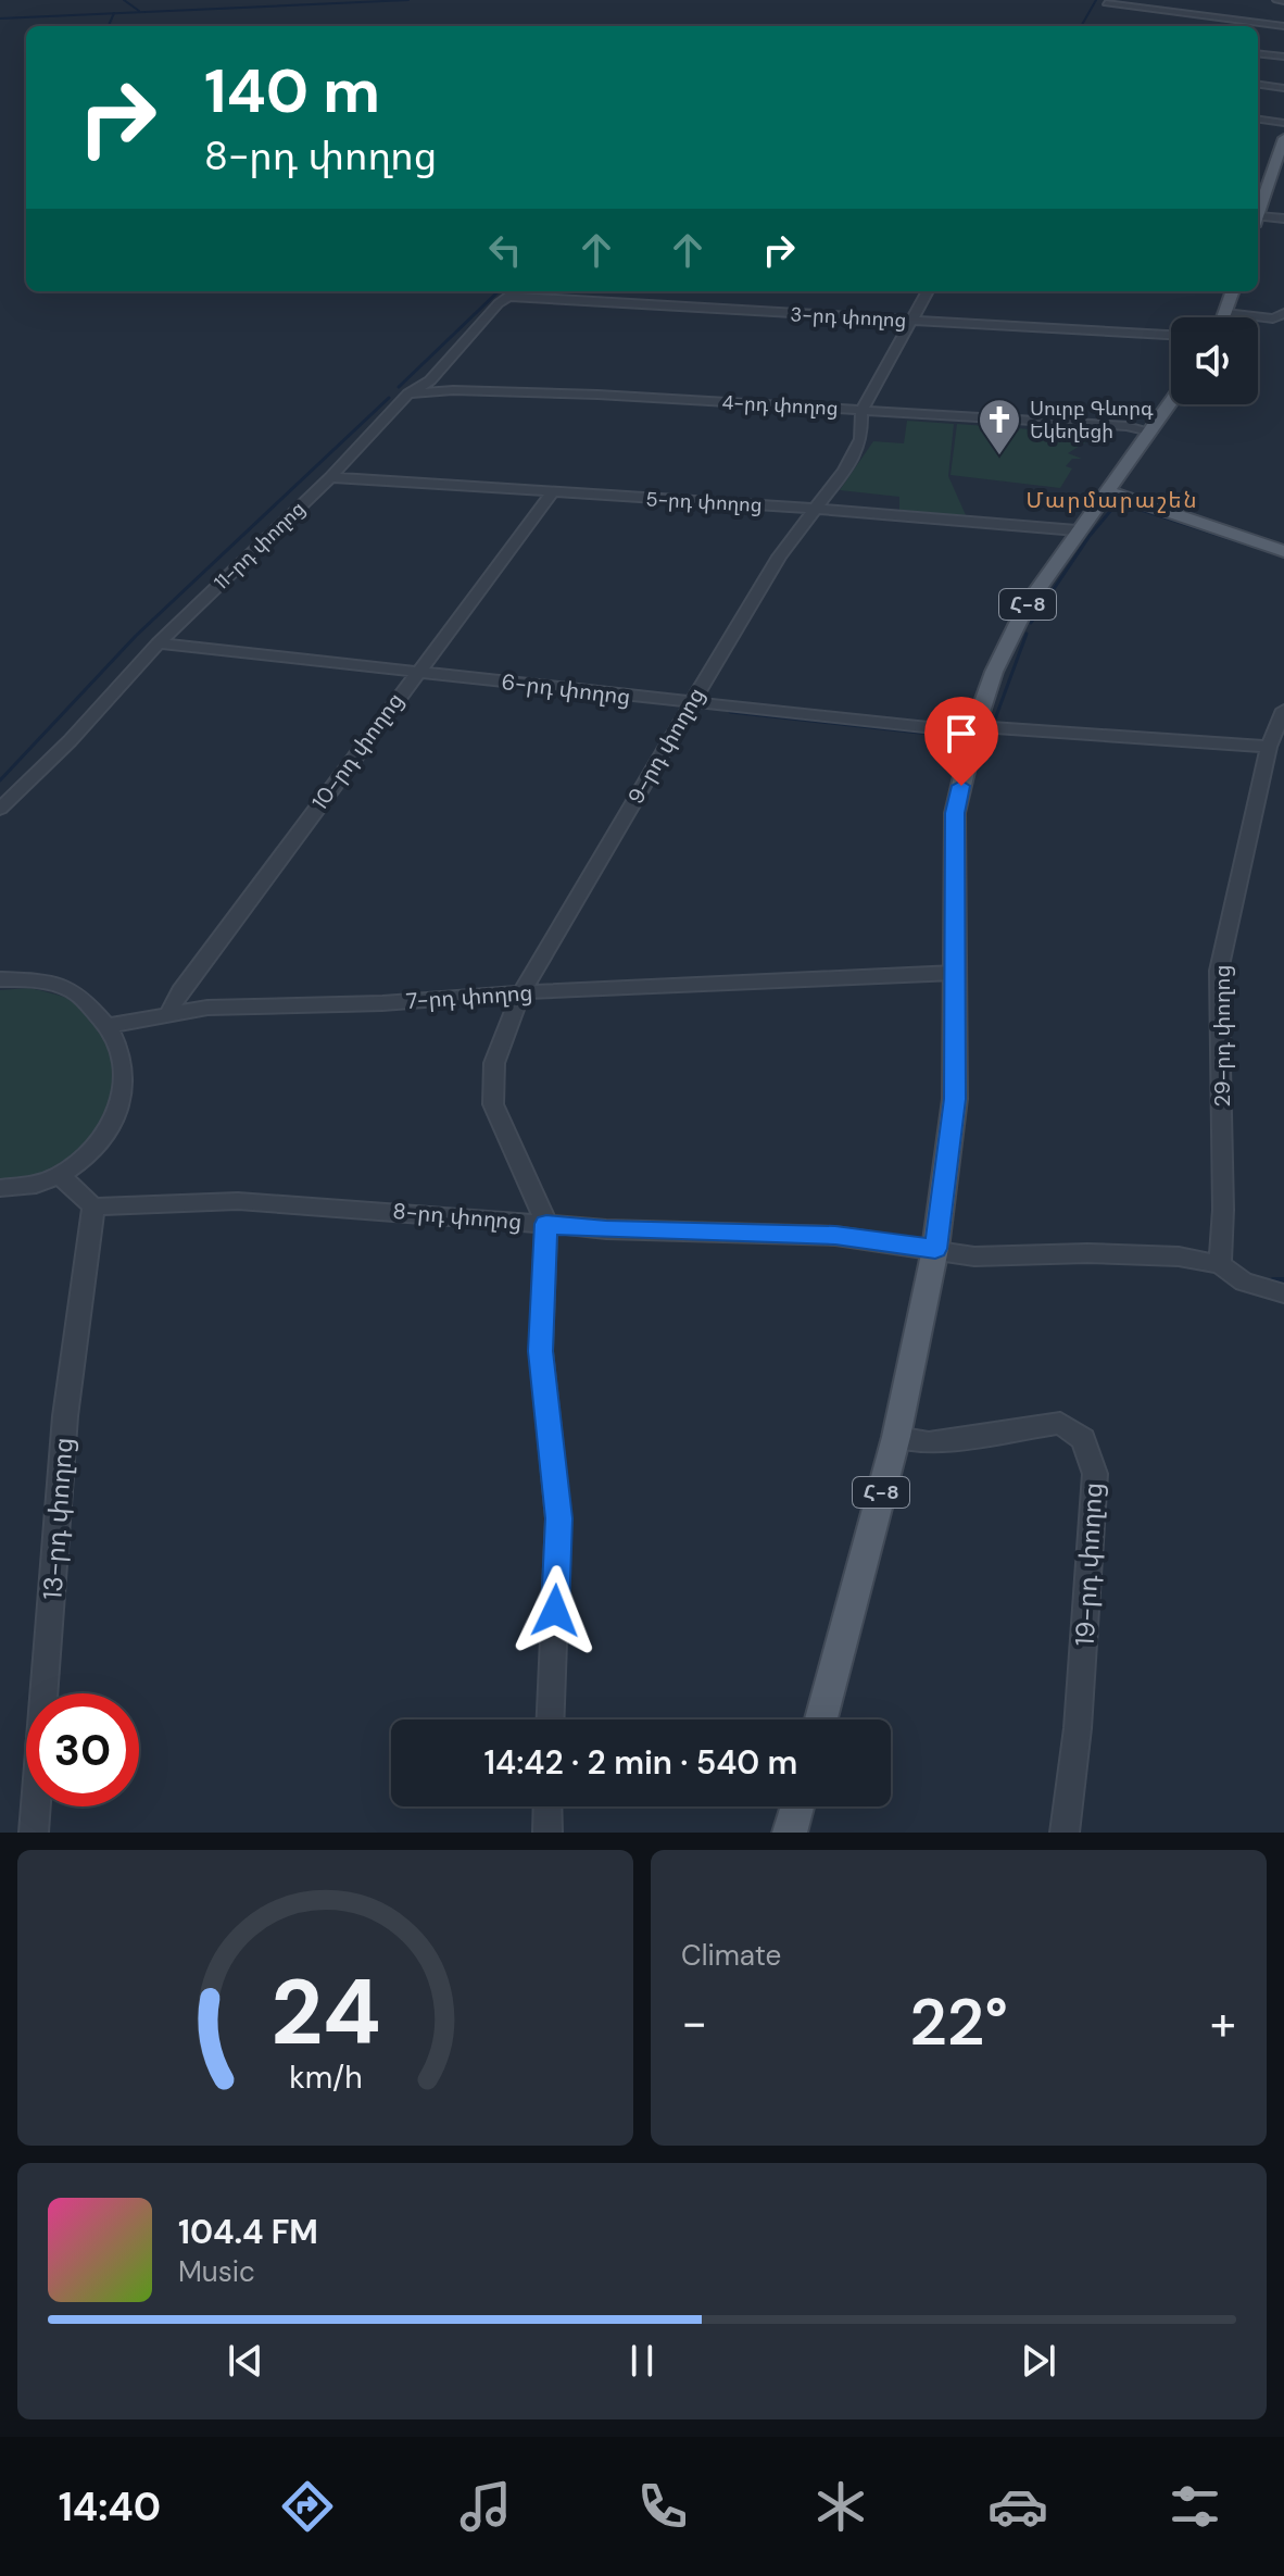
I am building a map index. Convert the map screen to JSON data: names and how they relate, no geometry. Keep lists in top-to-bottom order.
{
  "streets": {
    "main road": ["Հ-8"],
    "street": [
      "3-րդ փողոց",
      "4-րդ փողոց",
      "5-րդ փողոց",
      "11-րդ փողոց",
      "6-րդ փողոց",
      "9-րդ փողոց",
      "10-րդ փողոց",
      "7-րդ փողոց",
      "29-րդ փողոց",
      "8-րդ փողոց",
      "13-րդ փողոց",
      "19-րդ փողոց"
    ]
  },
  "crossings": [
    ["3-րդ փողոց", "11-րդ փողոց"],
    ["3-րդ փողոց", "9-րդ փողոց"],
    ["4-րդ փողոց", "11-րդ փողոց"],
    ["4-րդ փողոց", "Հ-8"],
    ["4-րդ փողոց", "9-րդ փողոց"],
    ["5-րդ փողոց", "11-րդ փողոց"],
    ["5-րդ փողոց", "Հ-8"],
    ["5-րդ փողոց", "9-րդ փողոց"],
    ["5-րդ փողոց", "10-րդ փողոց"],
    ["11-րդ փողոց", "6-րդ փողոց"],
    ["Հ-8", "6-րդ փողոց"],
    ["Հ-8", "7-րդ փողոց"],
    ["Հ-8", "8-րդ փողոց"],
    ["Հ-8", "19-րդ փողոց"],
    ["6-րդ փողոց", "9-րդ փողոց"],
    ["6-րդ փողոց", "10-րդ փողոց"],
    ["6-րդ փողոց", "29-րդ փողոց"],
    ["9-րդ փողոց", "7-րդ փողոց"],
    ["9-րդ փողոց", "8-րդ փողոց"],
    ["10-րդ փողոց", "7-րդ փողոց"],
    ["29-րդ փողոց", "8-րդ փողոց"],
    ["8-րդ փողոց", "13-րդ փողոց"]
  ],
  "districts": ["Մարմարաշեն"],
  "places": {
    "church": ["Սուրբ Գևորգ Եկեղեցի"]
  },
  "page": {
    "turn": ["140 m", "8-րդ փողոց"],
    "limit": "30",
    "trip": "14:42 · 2 min · 540 m",
    "tile": "Climate",
    "heat": ["−", "22°", "+"],
    "song": ["104.4 FM", "Music"],
    "tabs": "14:40",
    "gauge": ["24", "km/h"]
  }
}
